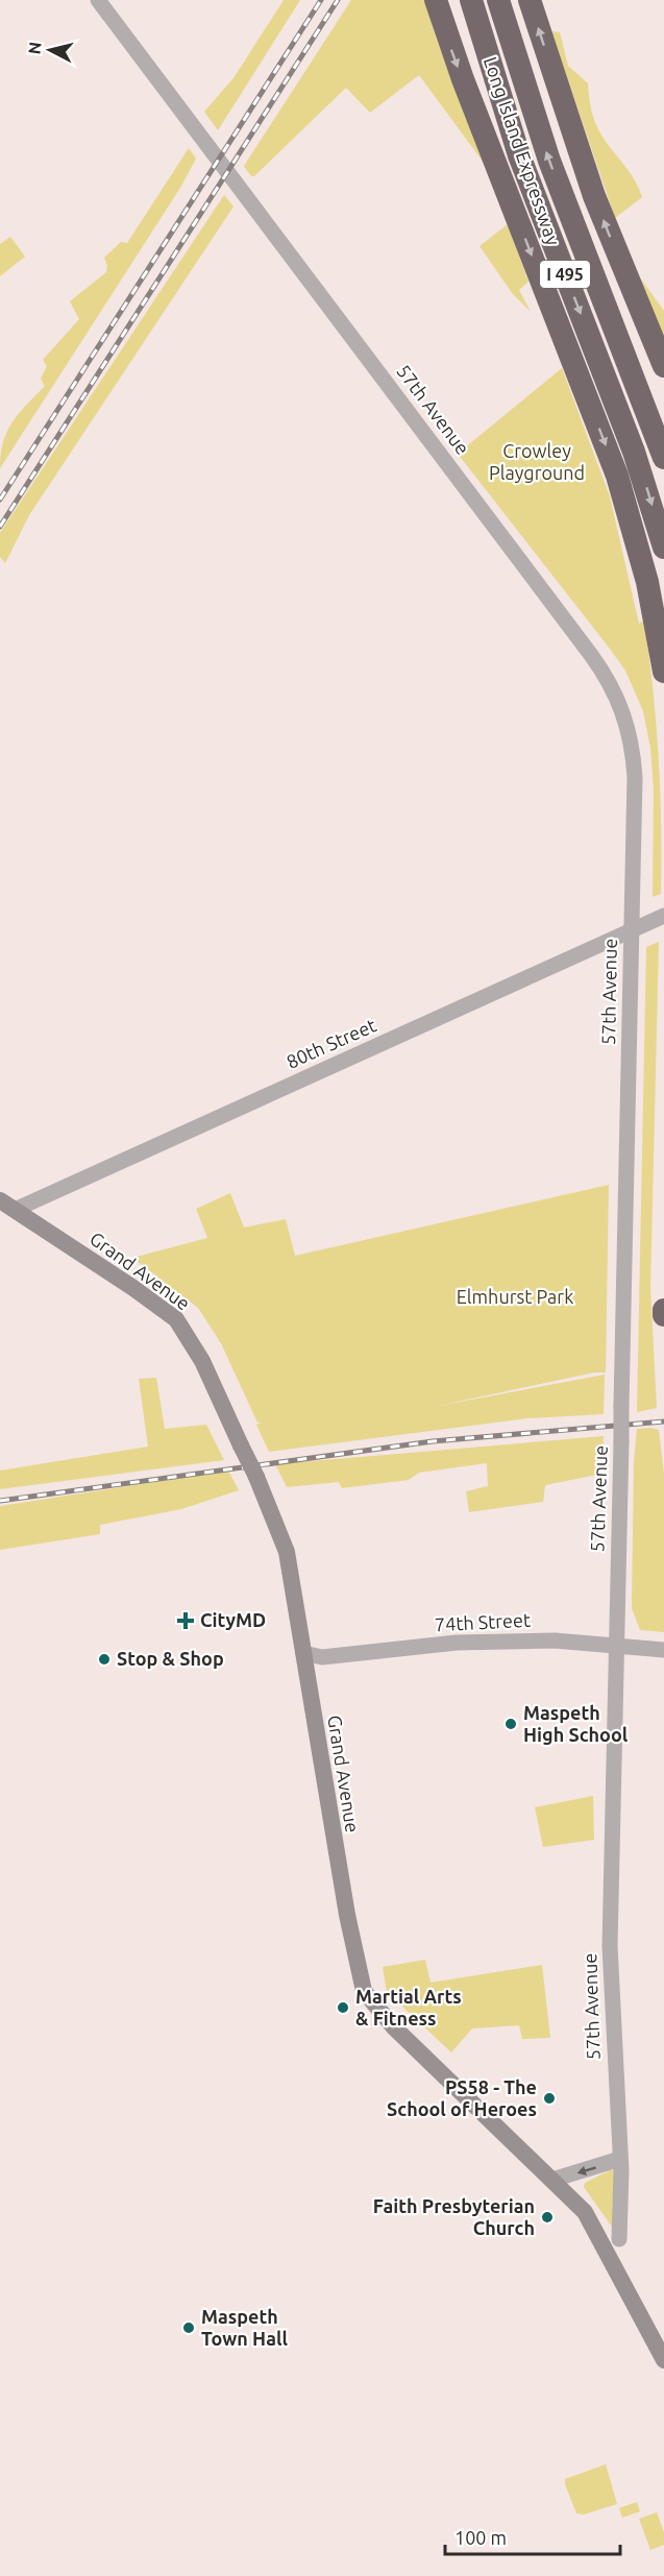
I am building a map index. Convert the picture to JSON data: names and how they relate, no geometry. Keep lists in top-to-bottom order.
{
  "streets": {
    "highway": ["Long Island Expressway", "I 495"],
    "main road": ["Grand Avenue"],
    "street": ["57th Avenue", "80th Street", "74th Street"]
  },
  "crossings": [
    ["57th Avenue", "80th Street"],
    ["57th Avenue", "74th Street"],
    ["80th Street", "Grand Avenue"],
    ["Grand Avenue", "74th Street"]
  ],
  "parks": ["Crowley Playground", "Elmhurst Park"],
  "places": {
    "health": ["CityMD"],
    "other": [
      "Stop & Shop",
      "Maspeth High School",
      "Martial Arts & Fitness",
      "PS58 - The School of Heroes",
      "Faith Presbyterian Church",
      "Maspeth Town Hall"
    ]
  },
  "scale_bar": "100 m",
  "north": "left"
}
